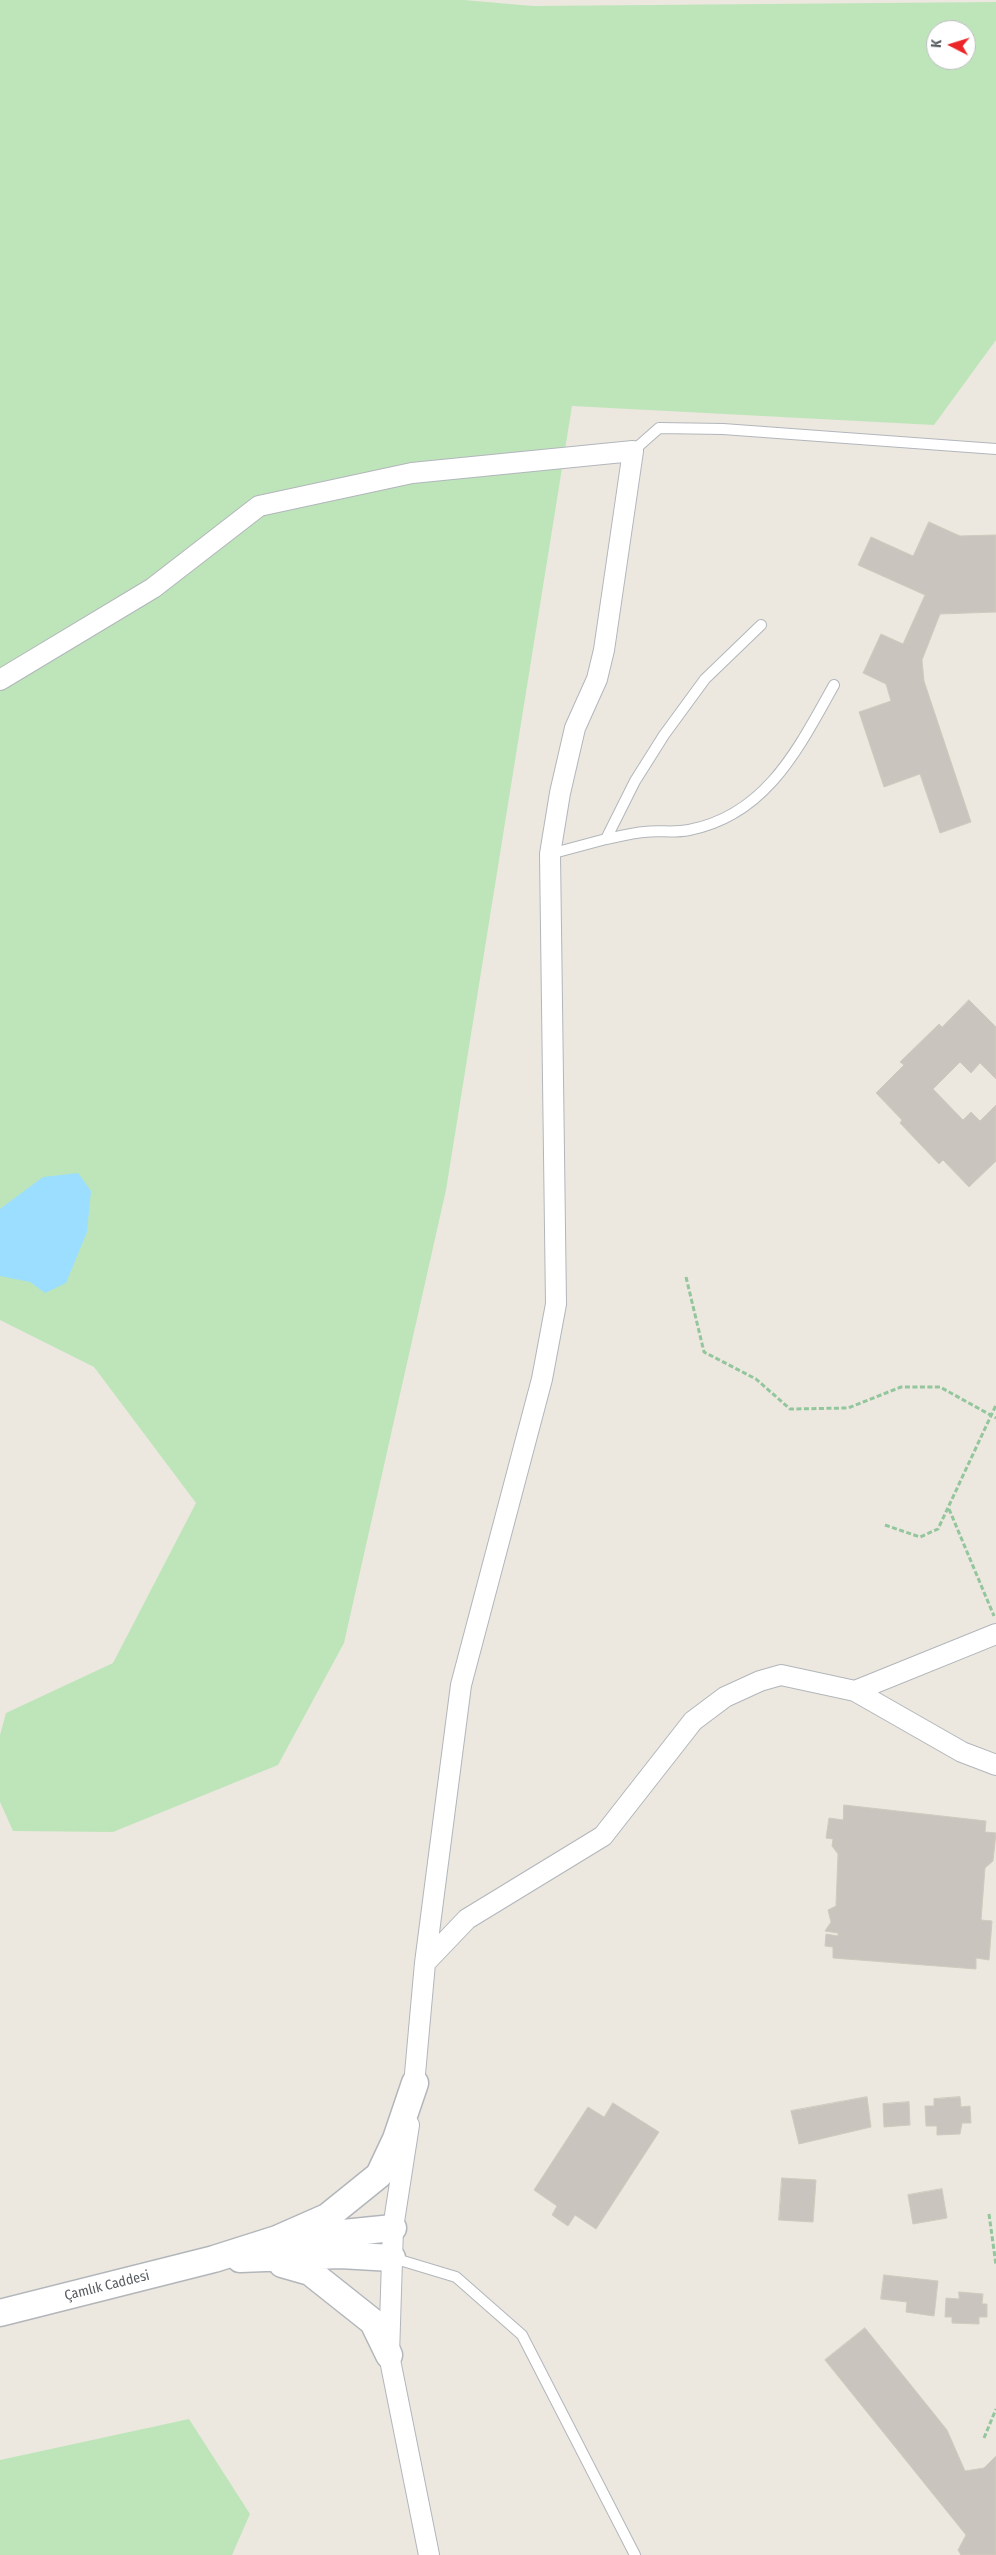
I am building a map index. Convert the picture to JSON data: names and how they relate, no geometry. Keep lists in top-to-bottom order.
{
  "streets": {
    "street": ["Çamlık Caddesi"]
  },
  "north": "left"
}
